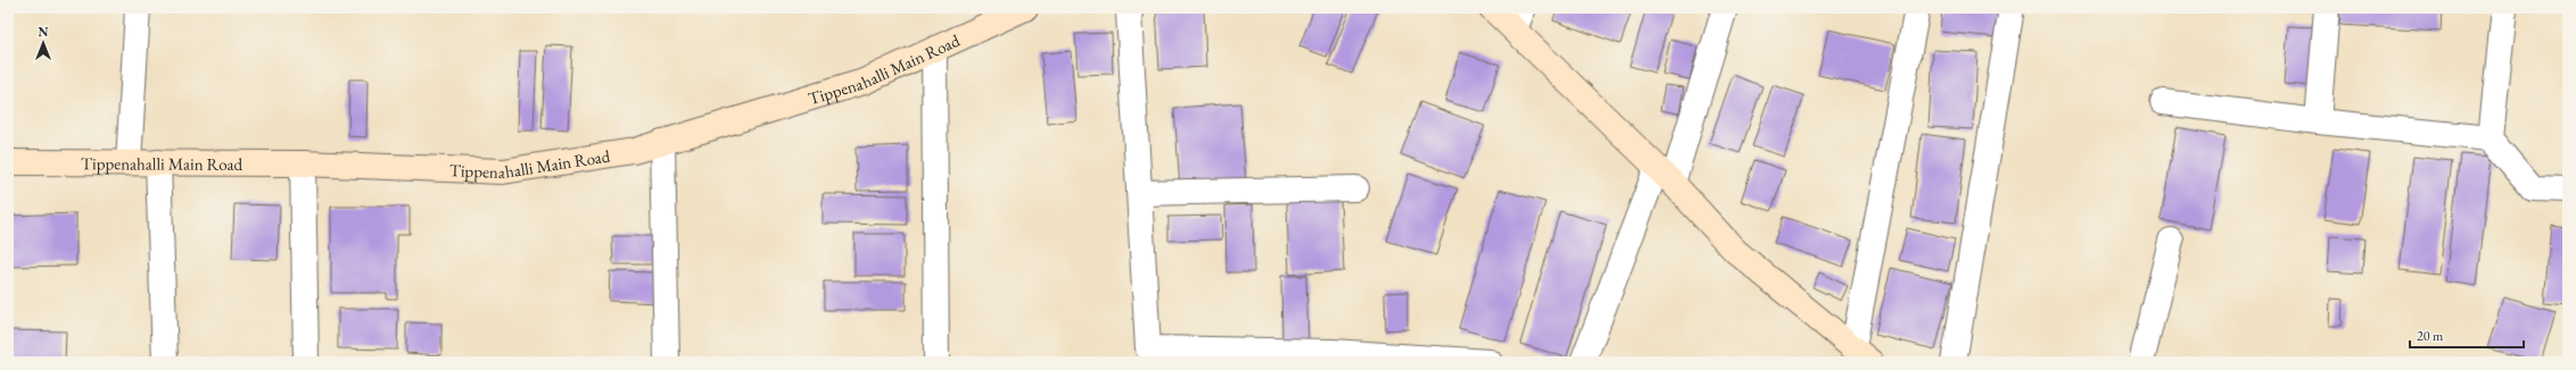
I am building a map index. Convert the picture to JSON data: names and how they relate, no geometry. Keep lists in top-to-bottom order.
{
  "streets": {
    "street": ["Tippenahalli Main Road"]
  },
  "scale_bar": "20 m",
  "north": "top"
}
